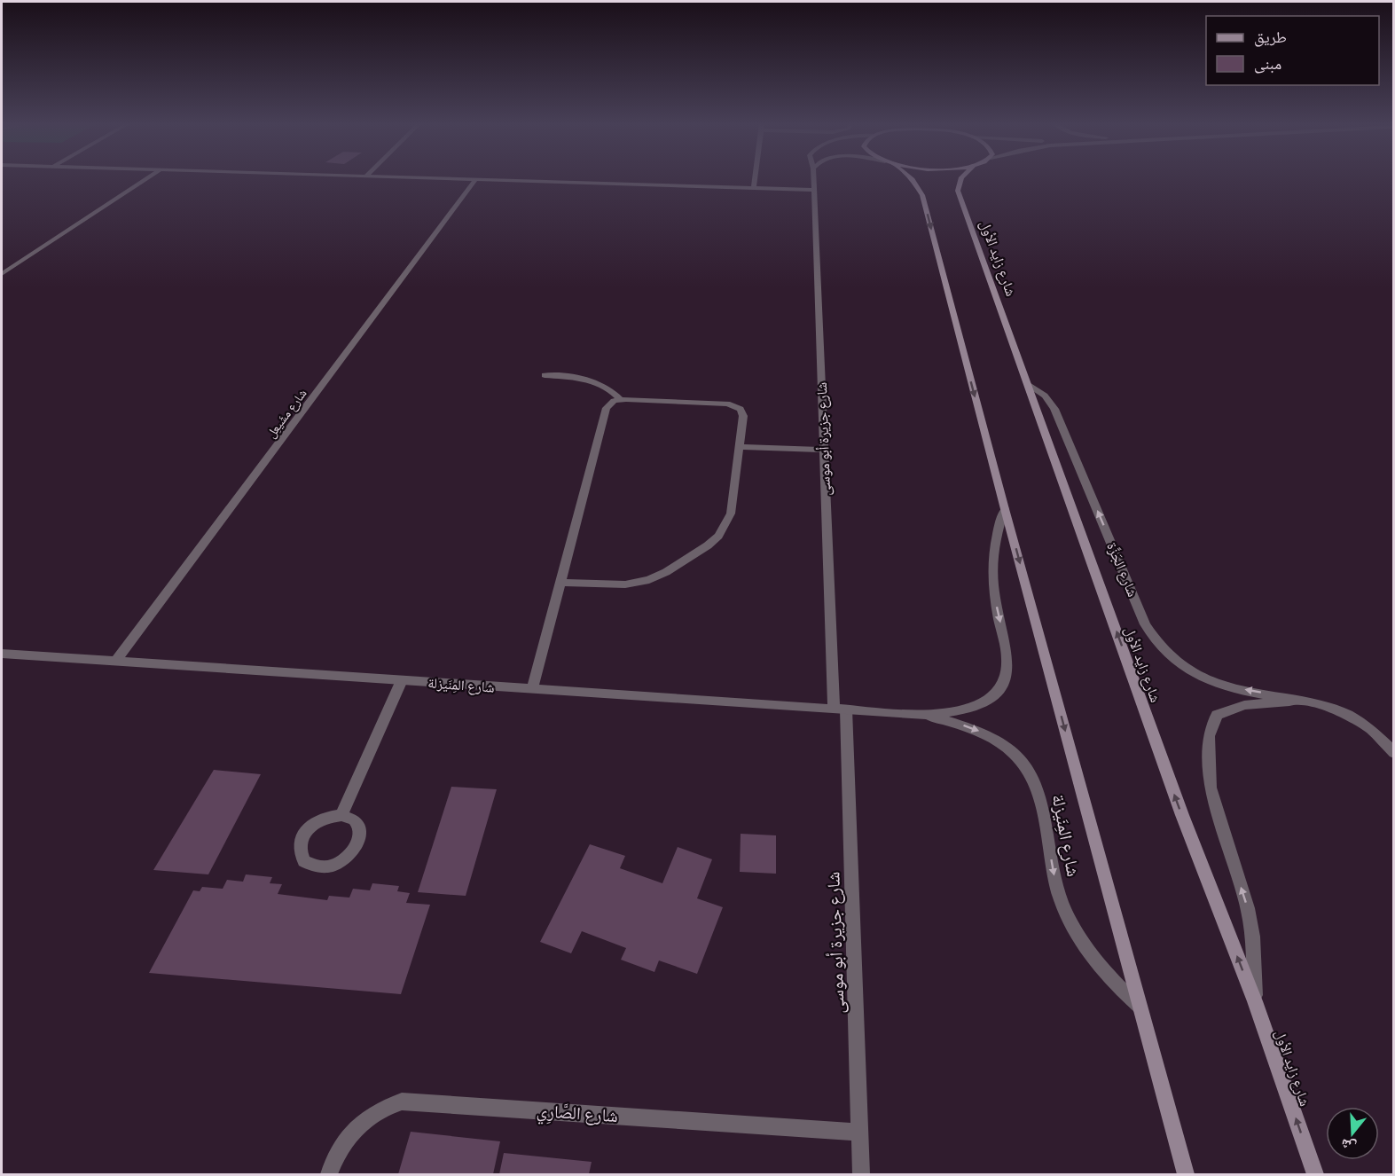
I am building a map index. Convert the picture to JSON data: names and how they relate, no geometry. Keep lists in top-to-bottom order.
{
  "streets": {
    "main road": ["شارع زايد الأول"],
    "street": [
      "شارع مشَيعِل",
      "شارع جزيرة أبو موسى",
      "شارع الجَزَّة",
      "شارع المِنَيزلة",
      "شارع الصَّارِي"
    ]
  },
  "crossings": [
    ["شارع زايد الأول", "شارع الجَزَّة"],
    ["شارع مشَيعِل", "شارع المِنَيزلة"],
    ["شارع جزيرة أبو موسى", "شارع المِنَيزلة"],
    ["شارع جزيرة أبو موسى", "شارع الصَّارِي"]
  ],
  "legend": ["طريق", "مبنى"],
  "north": "bottom"
}
